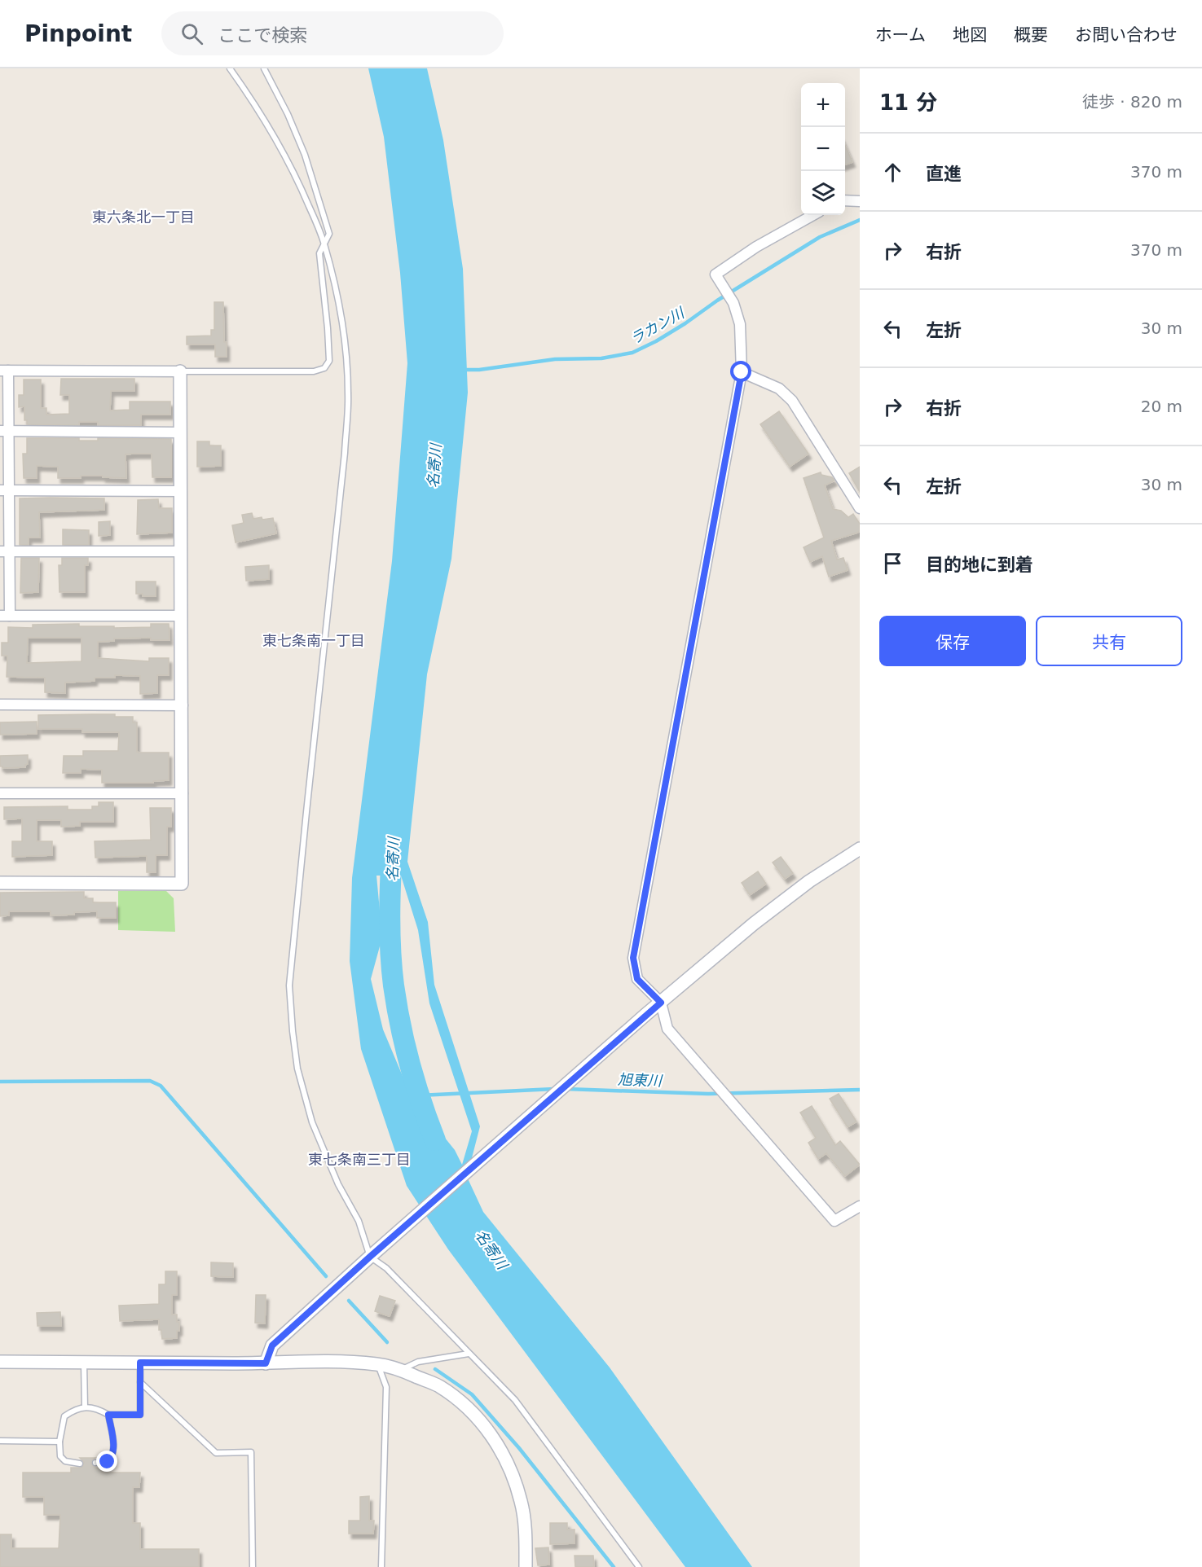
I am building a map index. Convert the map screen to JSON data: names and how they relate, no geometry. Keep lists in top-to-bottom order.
{
  "districts": ["東六条北一丁目", "東七条南一丁目", "東七条南三丁目"],
  "water": ["ラカン川", "名寄川", "旭東川"],
  "page": {
    "header": "Pinpoint",
    "search": "ここで検索",
    "nav": [
      "ホーム",
      "地図",
      "概要",
      "お問い合わせ"
    ],
    "heading": ["11 分", "徒歩 · 820 m"],
    "map_buttons": ["+", "−"],
    "list": [
      ["直進", "370 m"],
      ["右折", "370 m"],
      ["左折", "30 m"],
      ["右折", "20 m"],
      ["左折", "30 m"],
      "目的地に到着"
    ],
    "buttons": ["保存", "共有"]
  }
}
